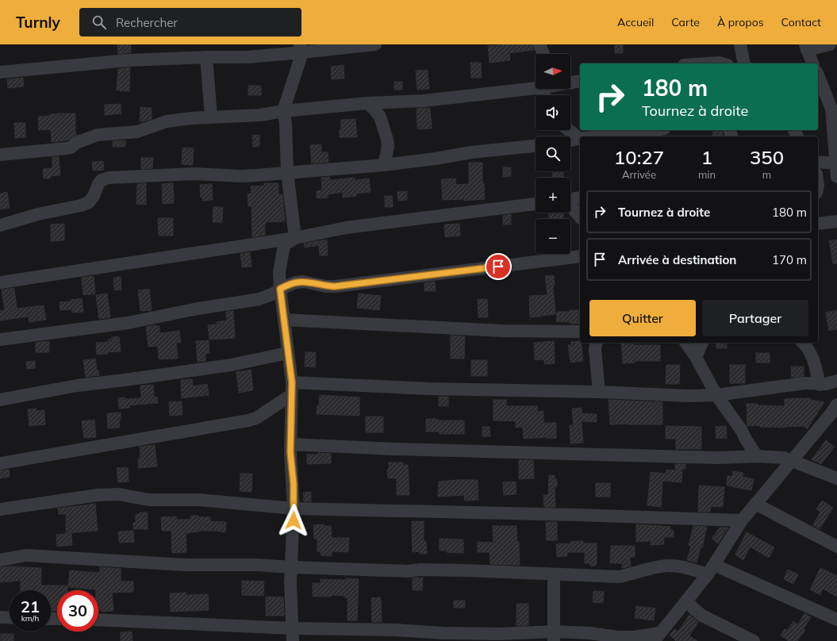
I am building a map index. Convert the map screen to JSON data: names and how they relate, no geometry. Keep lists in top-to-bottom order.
{
  "north": "right",
  "page": {
    "header": "Turnly",
    "search": "Rechercher",
    "nav": [
      "Accueil",
      "Carte",
      "À propos",
      "Contact"
    ],
    "map_buttons": ["+", "−"],
    "turn": ["180 m", "Tournez à droite"],
    "eta": [
      "10:27",
      "Arrivée",
      "1",
      "min",
      "350",
      "m"
    ],
    "list": [
      {
        "name": "Tournez à droite",
        "value": "180 m"
      },
      {
        "name": "Arrivée à destination",
        "value": "170 m"
      }
    ],
    "buttons": ["Quitter", "Partager"],
    "speed": "21 km/h",
    "limit": "30"
  }
}
